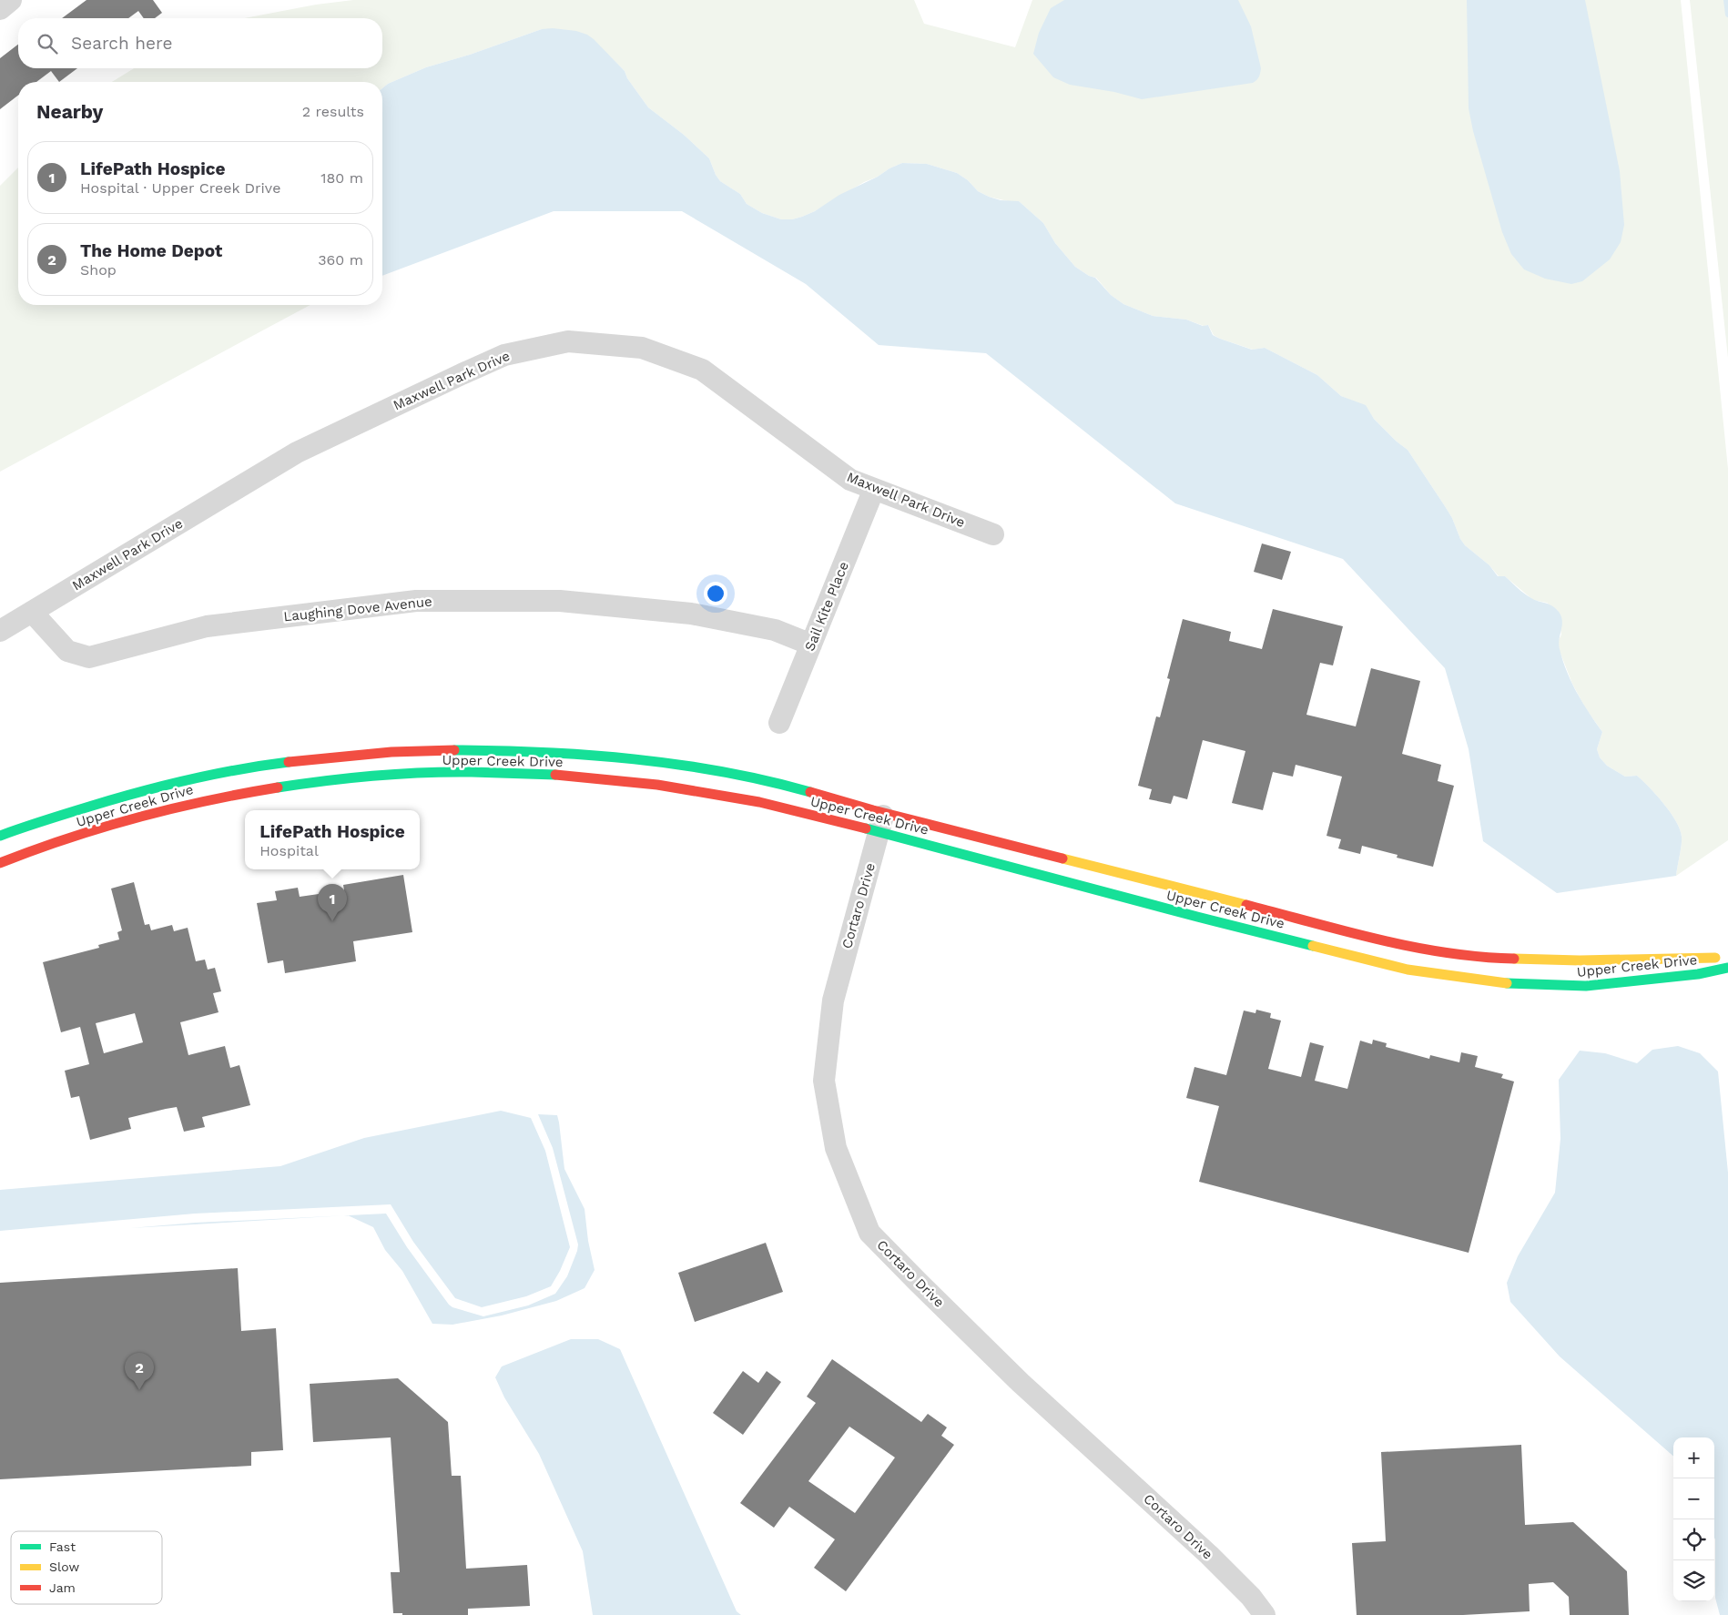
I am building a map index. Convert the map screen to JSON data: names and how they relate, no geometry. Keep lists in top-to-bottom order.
{
  "streets": {
    "street": [
      "Maxwell Park Drive",
      "Sail Kite Place",
      "Laughing Dove Avenue",
      "Upper Creek Drive",
      "Cortaro Drive"
    ]
  },
  "crossings": [
    ["Maxwell Park Drive", "Sail Kite Place"],
    ["Maxwell Park Drive", "Laughing Dove Avenue"],
    ["Sail Kite Place", "Laughing Dove Avenue"],
    ["Upper Creek Drive", "Cortaro Drive"]
  ],
  "legend": ["Fast", "Slow", "Jam"],
  "page": {
    "search": "Search here",
    "heading": ["Nearby", "2 results"],
    "list": [
      {
        "mark": "1",
        "name": "LifePath Hospice",
        "note": "Hospital · Upper Creek Drive",
        "value": "180 m"
      },
      {
        "mark": "2",
        "name": "The Home Depot",
        "note": "Shop",
        "value": "360 m"
      }
    ],
    "popup": ["LifePath Hospice", "Hospital"],
    "pins": ["1", "2"],
    "map_buttons": ["+", "−"]
  }
}
